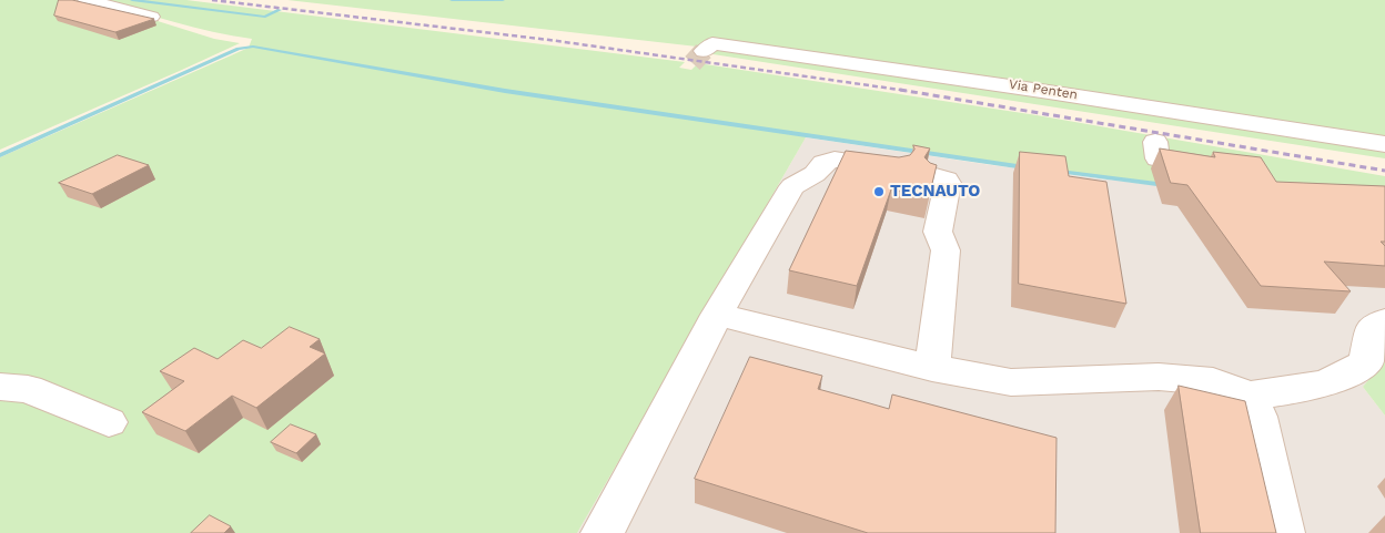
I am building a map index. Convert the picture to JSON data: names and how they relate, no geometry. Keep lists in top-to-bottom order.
{
  "streets": {
    "street": ["Via Penten"]
  },
  "places": ["TECNAUTO"]
}
